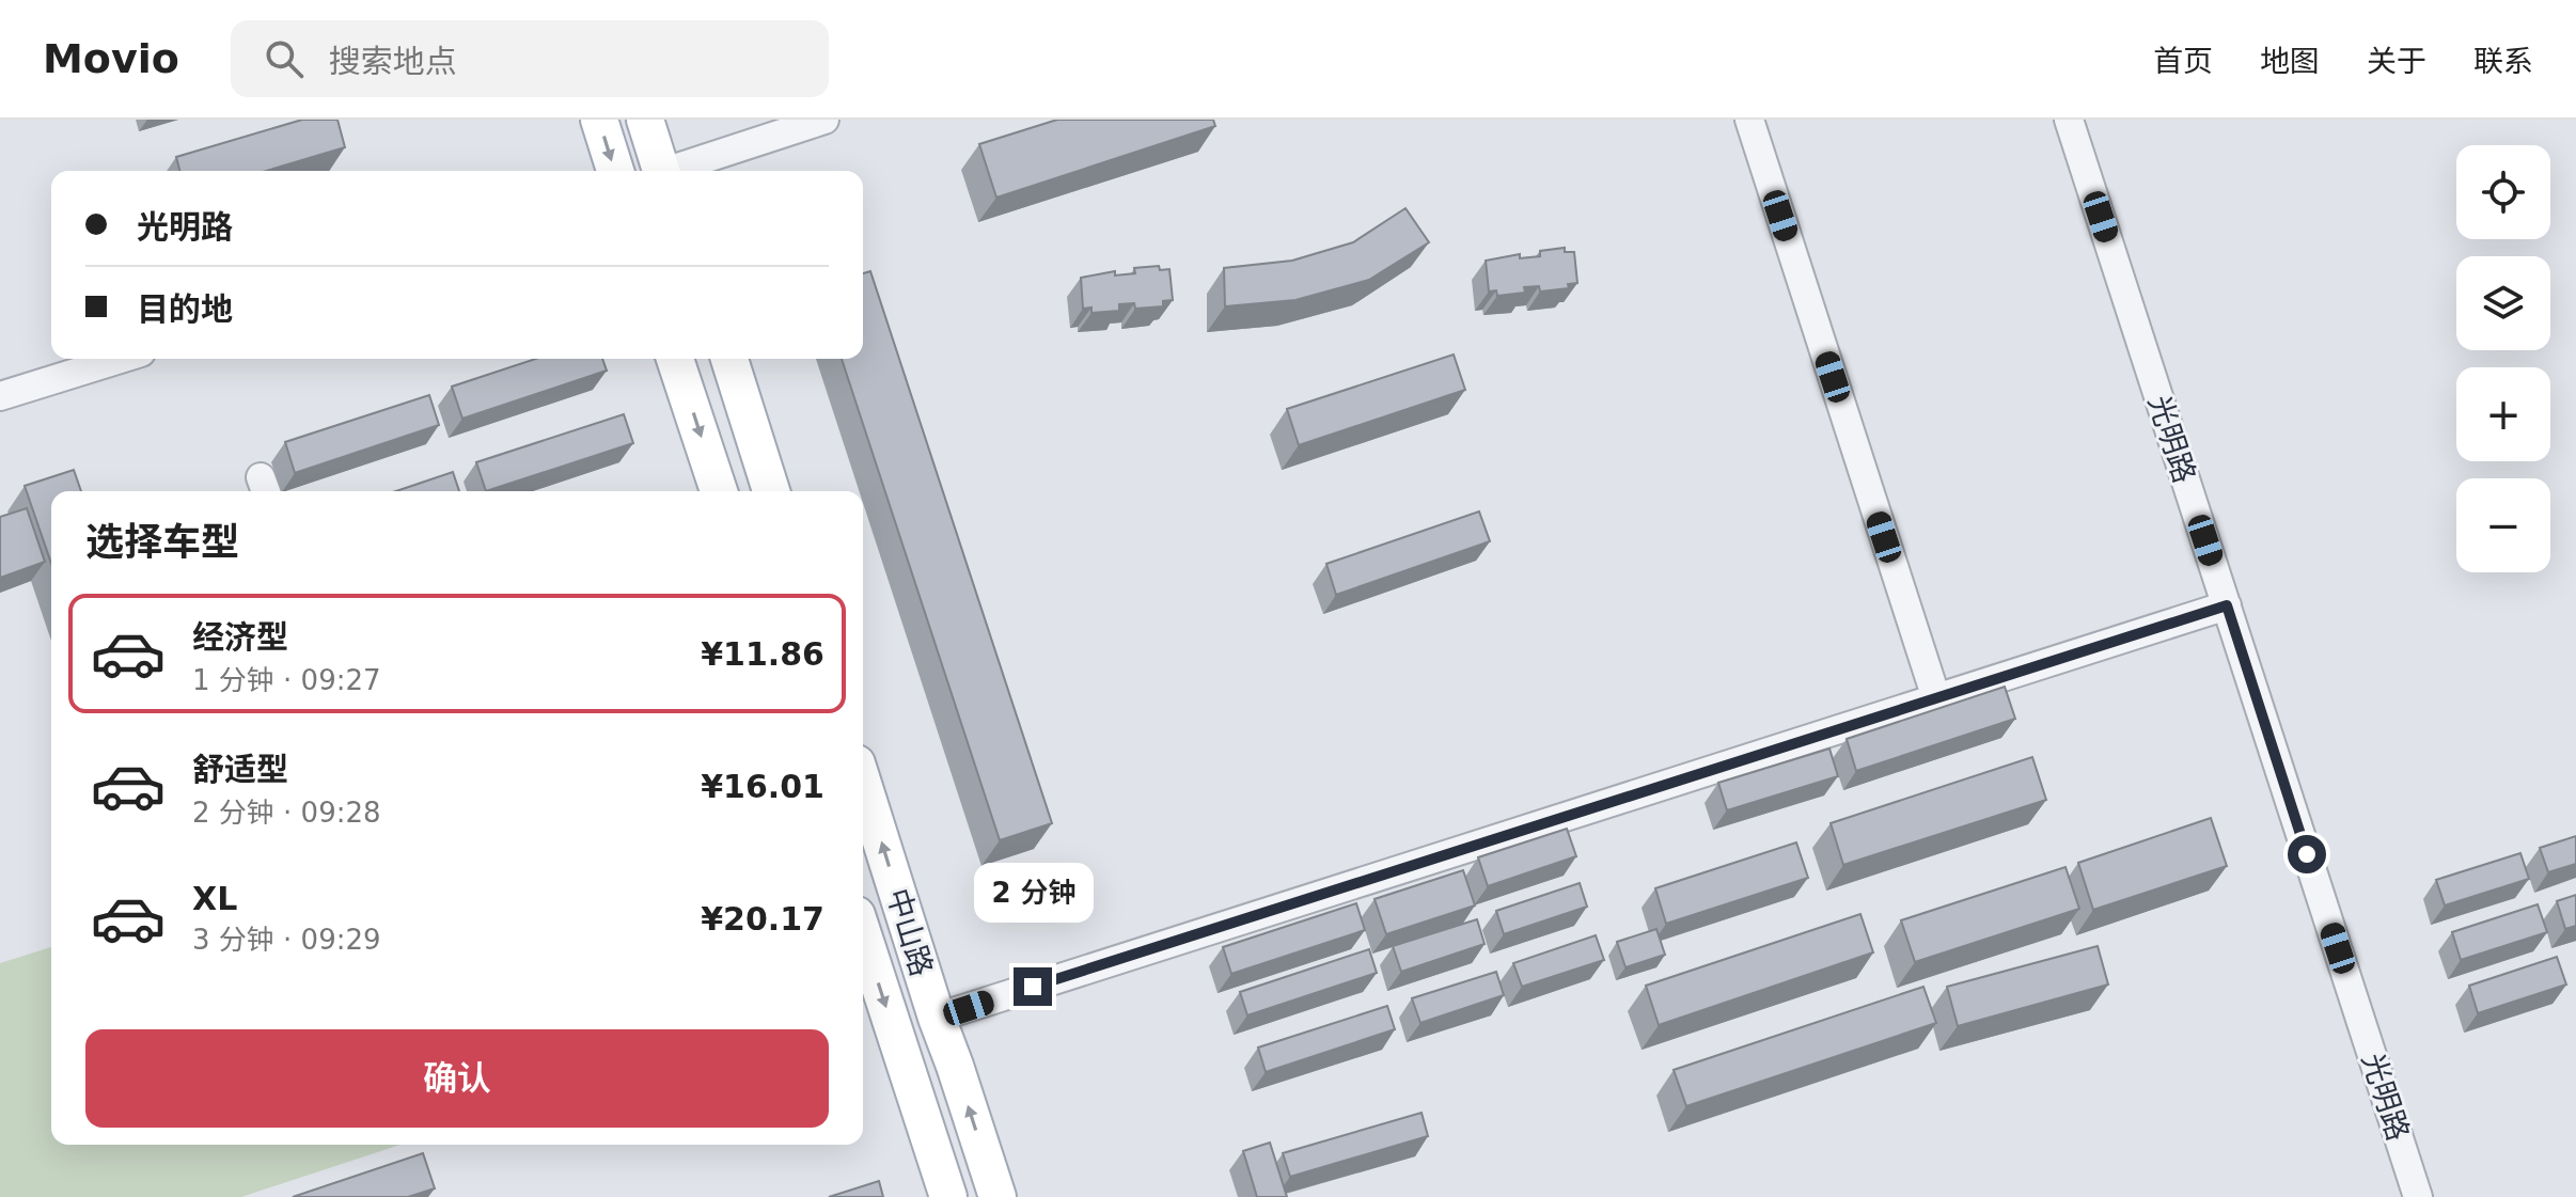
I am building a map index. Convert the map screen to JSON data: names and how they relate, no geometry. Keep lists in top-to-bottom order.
{
  "streets": {
    "main road": ["中山路"],
    "street": ["光明路"]
  },
  "page": {
    "header": "Movio",
    "search": "搜索地点",
    "nav": [
      "首页",
      "地图",
      "关于",
      "联系"
    ],
    "map_buttons": ["+", "−"],
    "banner": ["光明路", "目的地"],
    "heading": "选择车型",
    "list": [
      {
        "name": "经济型",
        "note": "1 分钟 · 09:27",
        "value": "¥11.86"
      },
      {
        "name": "舒适型",
        "note": "2 分钟 · 09:28",
        "value": "¥16.01"
      },
      {
        "name": "XL",
        "note": "3 分钟 · 09:29",
        "value": "¥20.17"
      }
    ],
    "bubble": "2 分钟",
    "buttons": "确认"
  }
}
